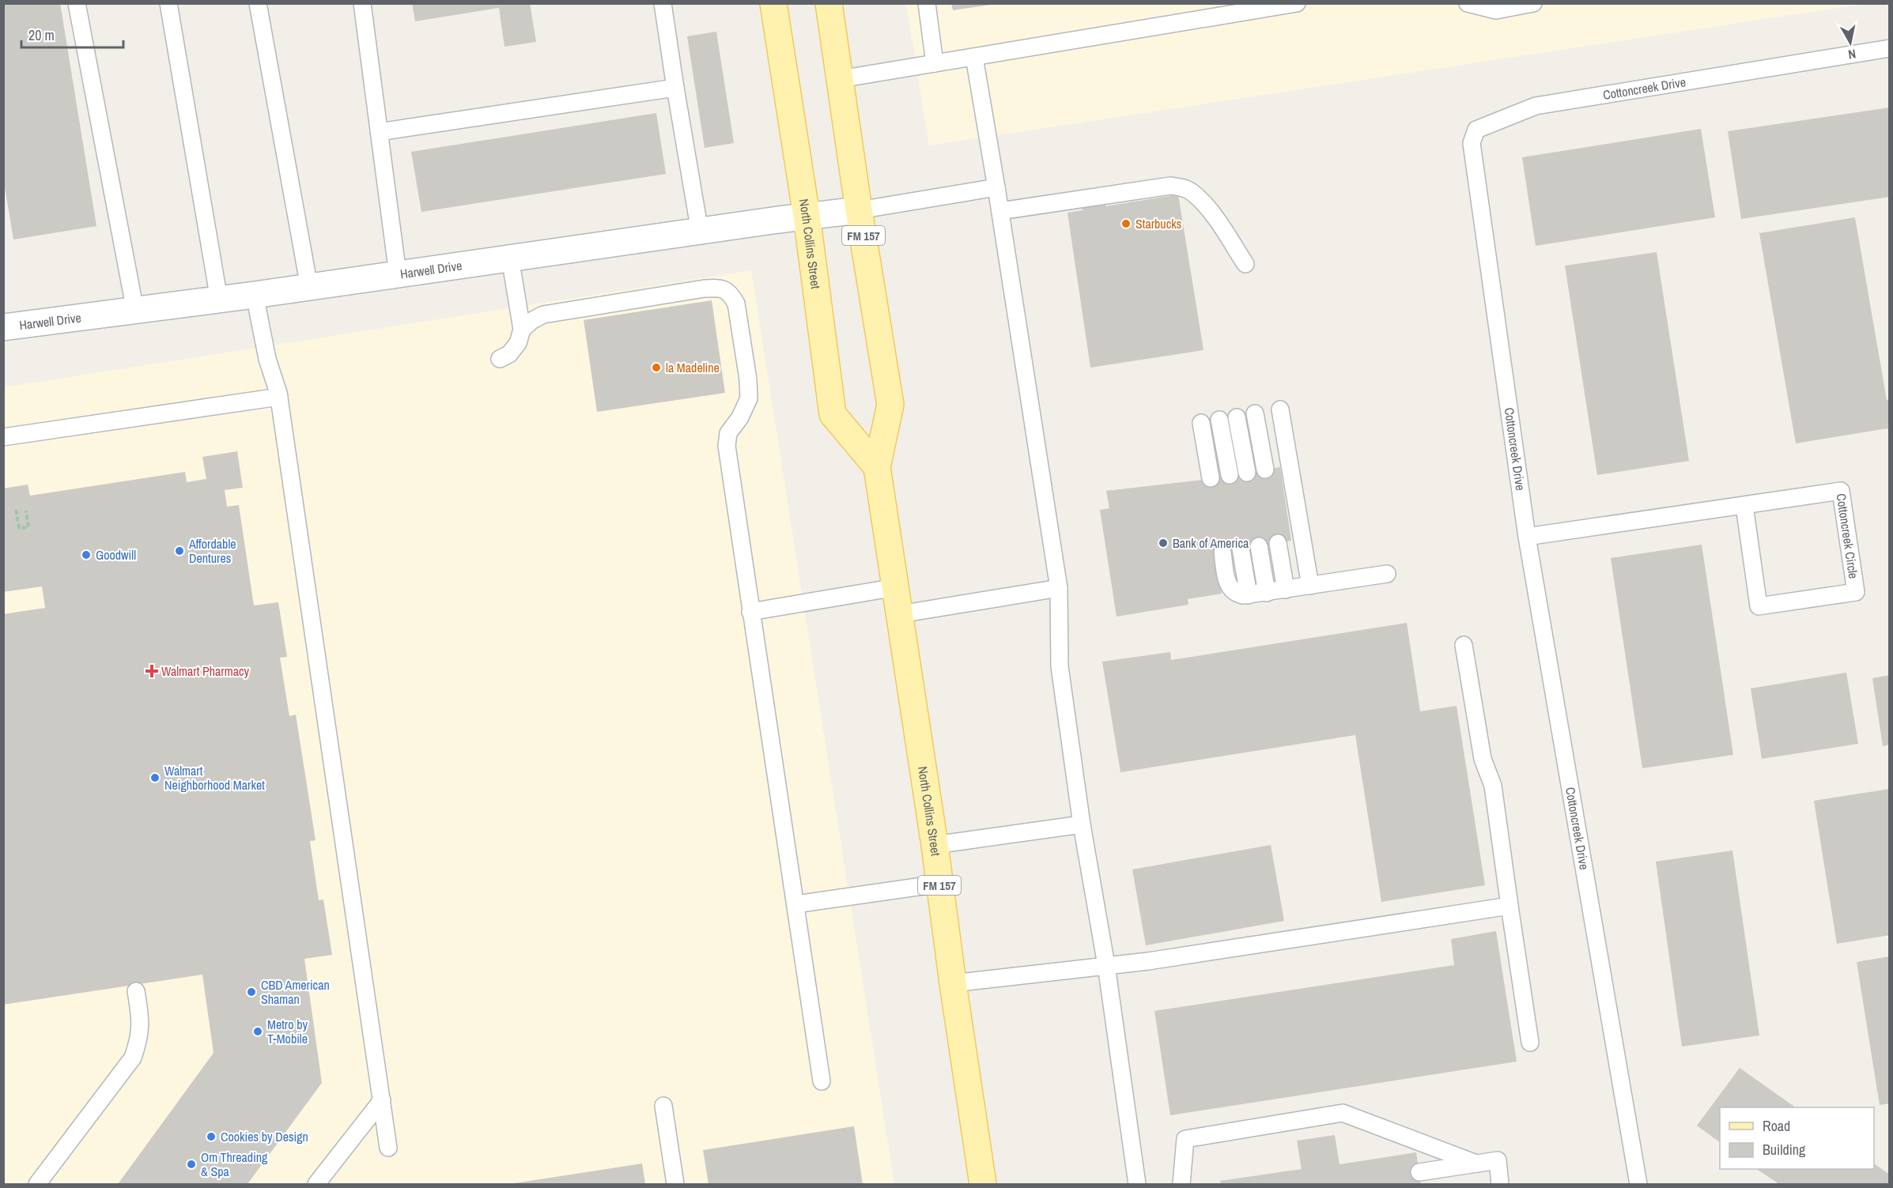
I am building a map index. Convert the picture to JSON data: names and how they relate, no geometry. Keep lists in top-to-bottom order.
{
  "streets": {
    "main road": ["FM 157", "North Collins Street"],
    "street": ["Harwell Drive"],
    "lane": ["Cottoncreek Drive", "Cottoncreek Circle"]
  },
  "crossings": [
    ["Cottoncreek Drive", "Cottoncreek Circle"],
    ["North Collins Street", "Harwell Drive"]
  ],
  "places": {
    "other": [
      "Starbucks",
      "la Madeline",
      "Bank of America",
      "Affordable Dentures",
      "Goodwill",
      "Walmart Neighborhood Market",
      "CBD American Shaman",
      "Metro by T-Mobile",
      "Cookies by Design",
      "Om Threading & Spa"
    ],
    "health": ["Walmart Pharmacy"]
  },
  "legend": ["Road", "Building"],
  "scale_bar": "20 m",
  "north": "bottom"
}
